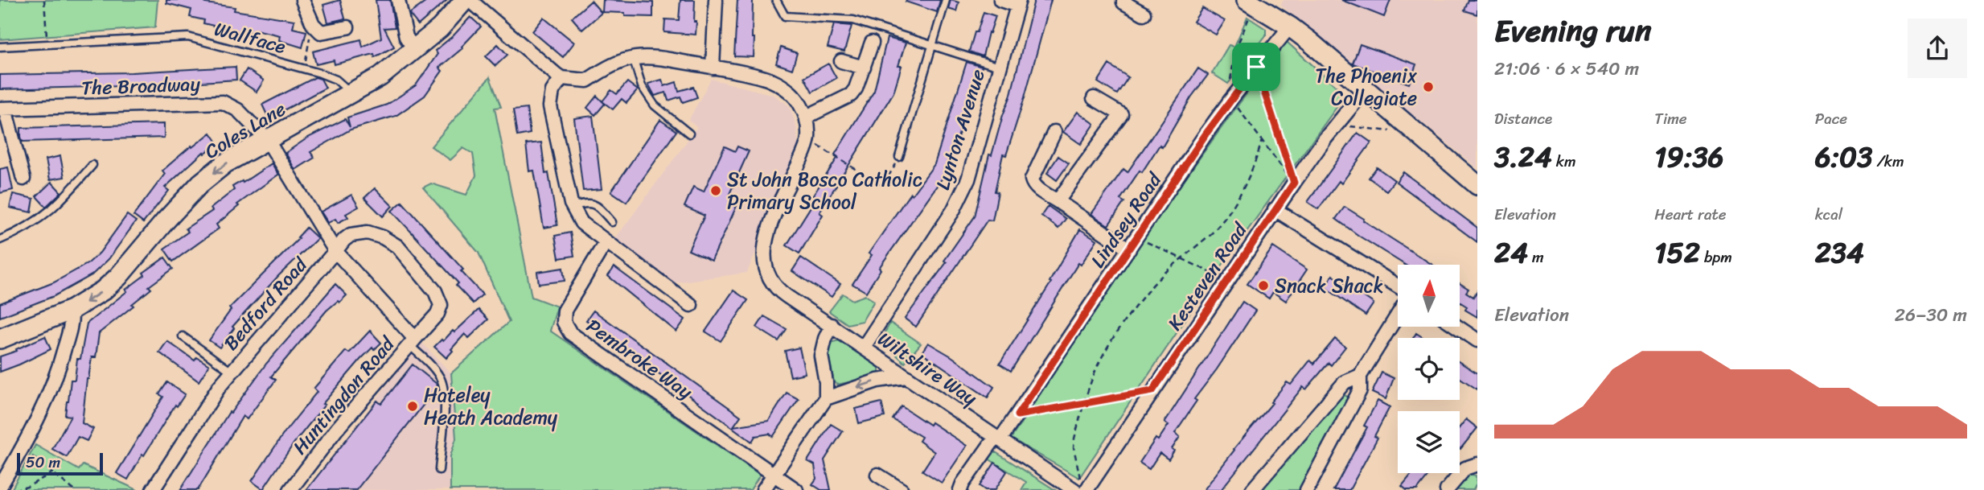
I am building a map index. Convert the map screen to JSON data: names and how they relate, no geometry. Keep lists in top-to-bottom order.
{
  "streets": {
    "street": [
      "The Broadway",
      "Lynton Avenue",
      "Coles Lane",
      "Lindsey Road",
      "Kesteven Road",
      "Bedford Road",
      "Pembroke Way",
      "Wiltshire Way",
      "Huntingdon Road"
    ],
    "lane": ["Wallface"]
  },
  "crossings": [
    ["Wallface", "Coles Lane"],
    ["The Broadway", "Coles Lane"],
    ["Lynton Avenue", "Wiltshire Way"],
    ["Lindsey Road", "Wiltshire Way"],
    ["Bedford Road", "Huntingdon Road"]
  ],
  "one_way": ["Coles Lane"],
  "places": [
    "The Phoenix Collegiate",
    "St John Bosco Catholic Primary School",
    "Snack Shack",
    "Hateley Heath Academy"
  ],
  "scale_bar": "50 m",
  "north": "top",
  "page": {
    "heading": ["Evening run", "21:06 · 6 × 540 m"],
    "stats": [
      ["Distance", "3.24 km"],
      ["Time", "19:36"],
      ["Pace", "6:03 /km"],
      ["Elevation", "24 m"],
      ["Heart rate", "152 bpm"],
      ["kcal", "234"]
    ],
    "chart": ["Elevation", "26–30 m"],
    "scale": "50 m"
  }
}
